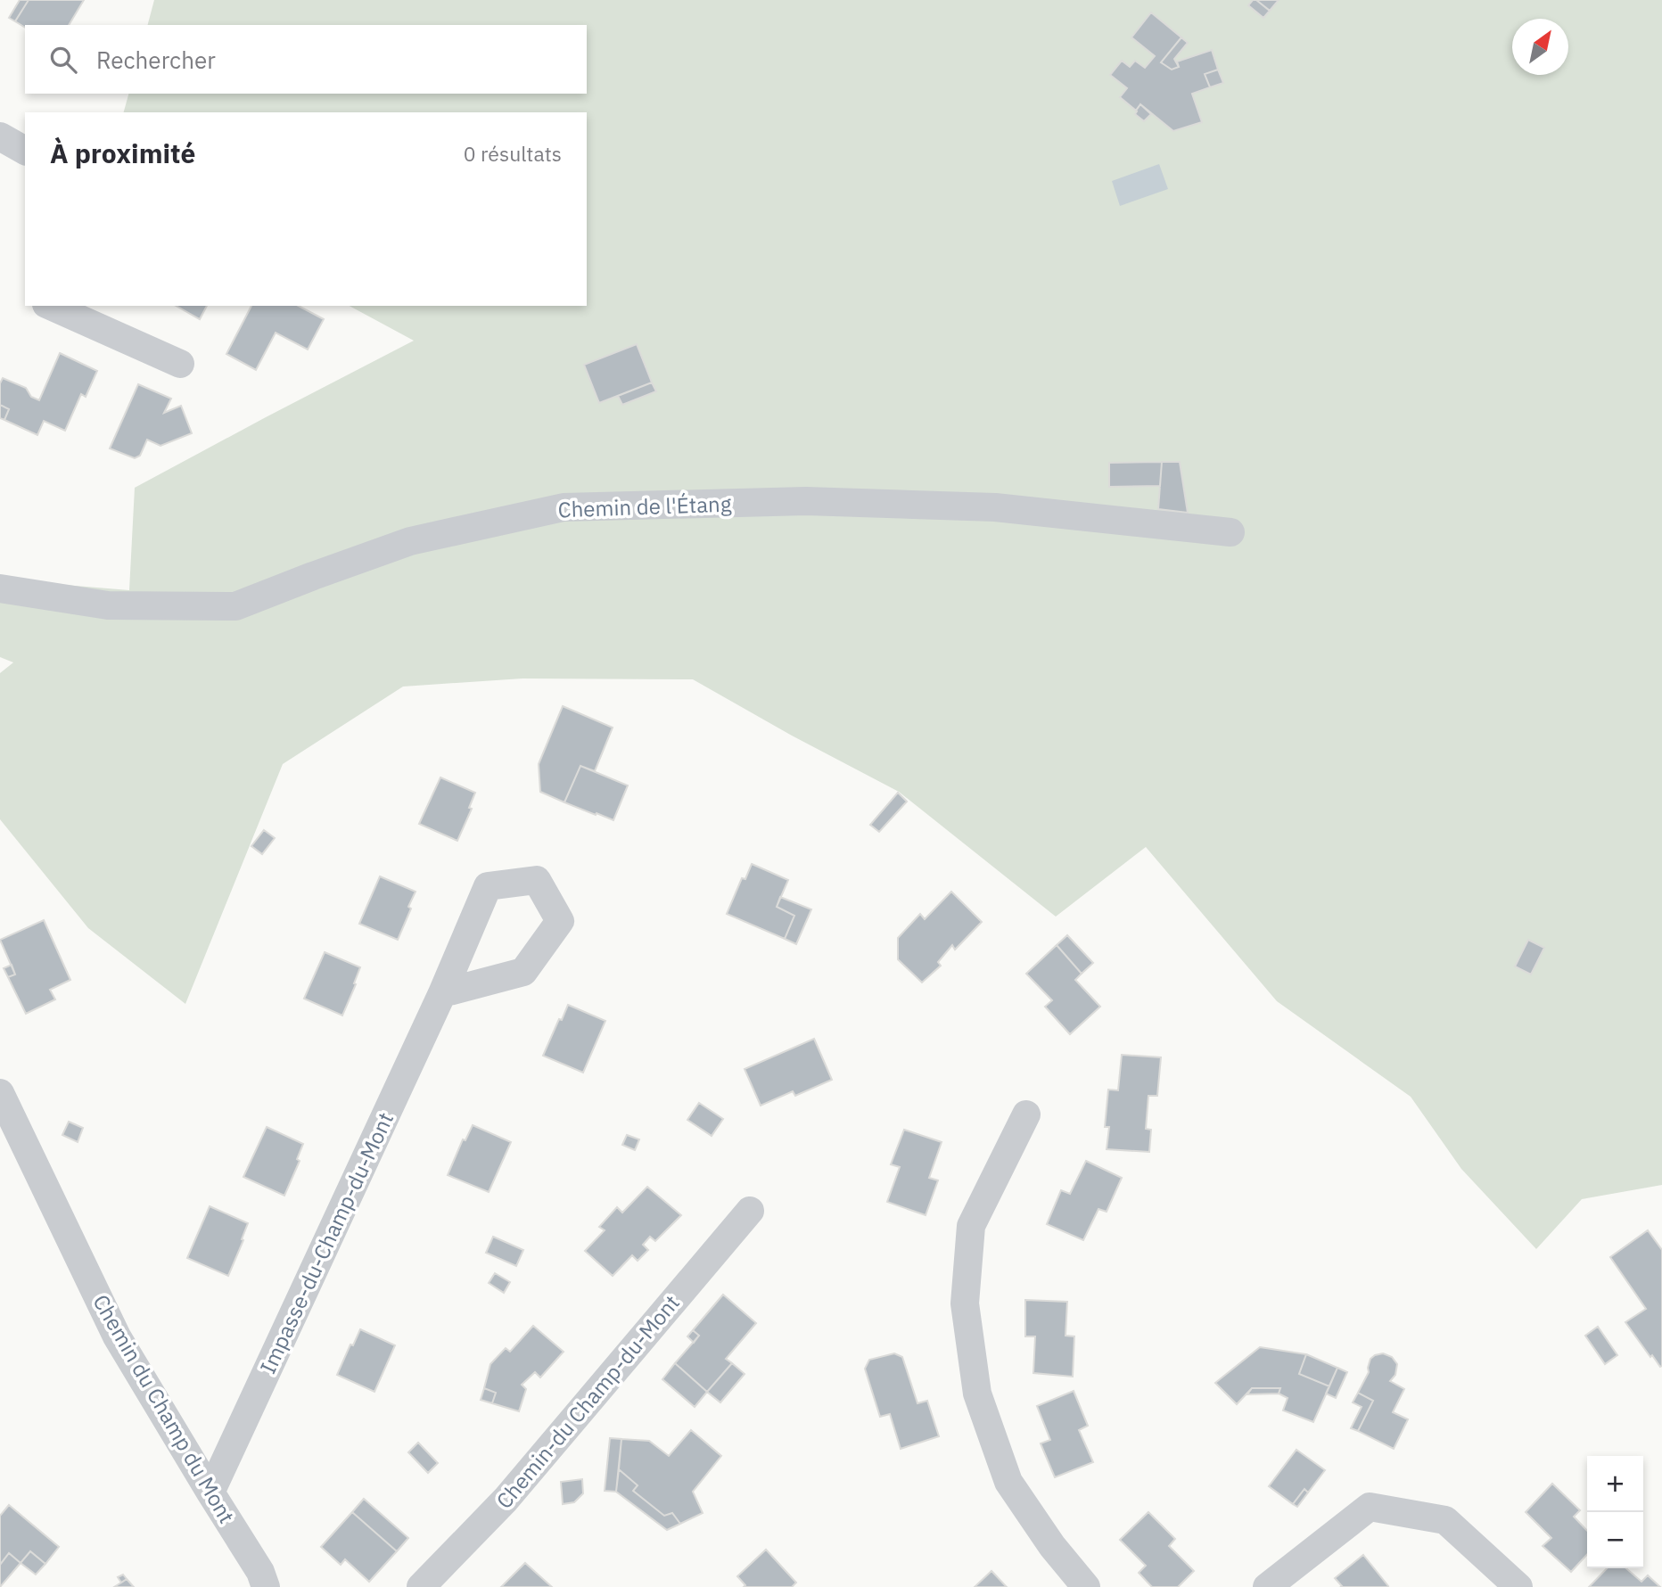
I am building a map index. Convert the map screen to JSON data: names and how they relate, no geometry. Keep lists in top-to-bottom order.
{
  "streets": {
    "street": [
      "Chemin de l'Étang",
      "Impasse-du-Champ-du-Mont",
      "Chemin-du Champ-du-Mont",
      "Chemin du Champ du Mont"
    ]
  },
  "crossings": [
    ["Impasse-du-Champ-du-Mont", "Chemin du Champ du Mont"]
  ],
  "north": "top right",
  "page": {
    "search": "Rechercher",
    "heading": ["À proximité", "0 résultats"],
    "map_buttons": ["+", "−"]
  }
}
